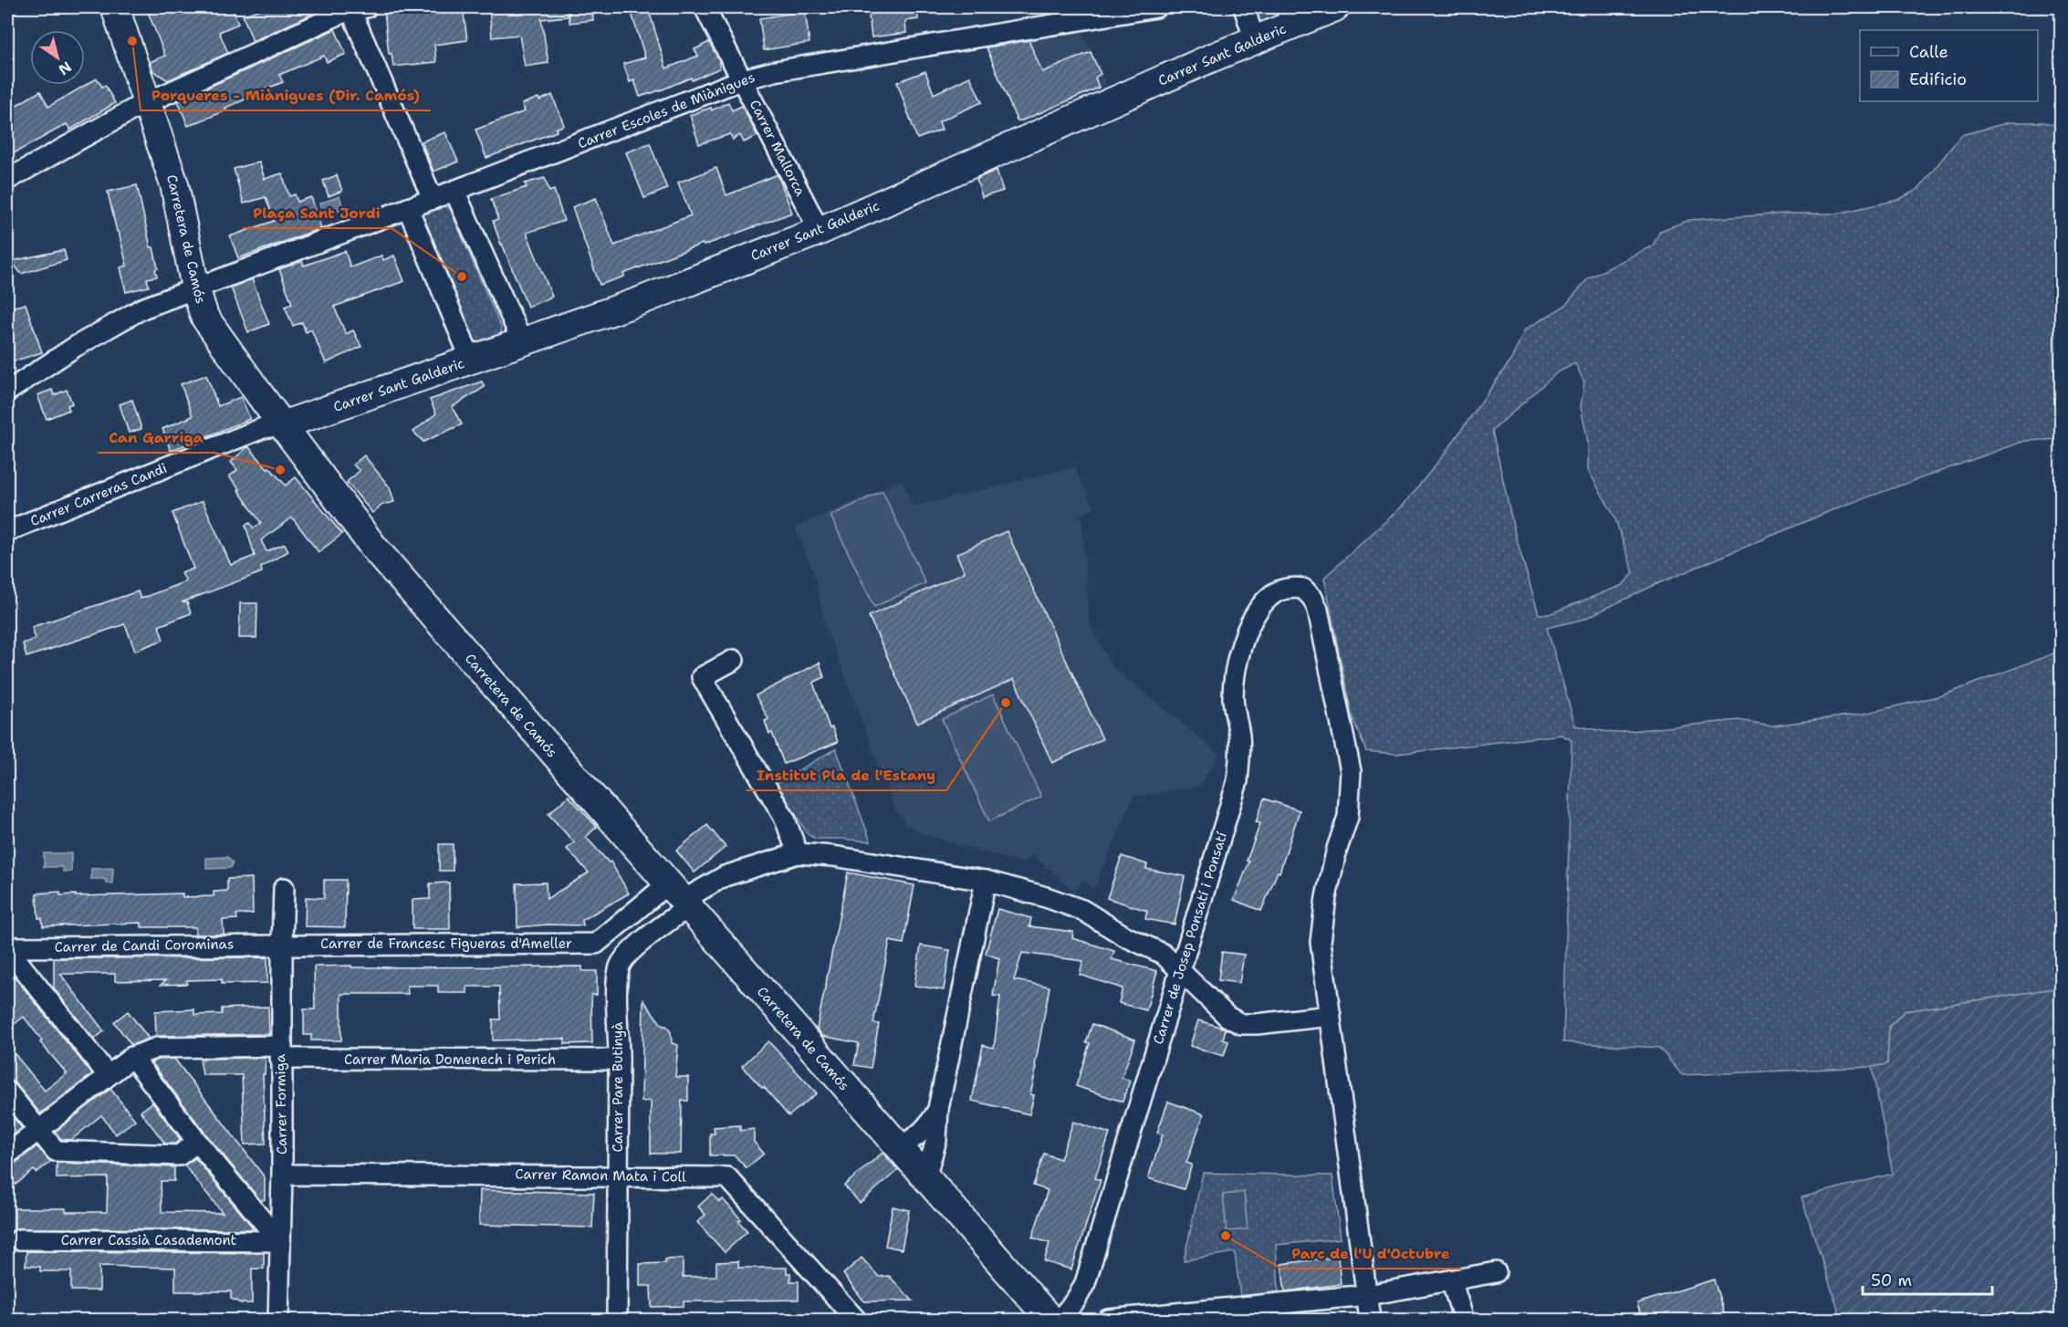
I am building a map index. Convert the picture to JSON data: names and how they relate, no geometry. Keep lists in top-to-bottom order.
{
  "streets": {
    "street": [
      "Carrer Sant Galderic",
      "Carrer Escoles de Miànigues",
      "Carrer Mallorca",
      "Carretera de Camós",
      "Carrer Carreras Candi",
      "Carrer de Josep Ponsatí i Ponsatí",
      "Carrer de Francesc Figueras d'Ameller",
      "Carrer de Candi Corominas",
      "Carrer Maria Domenech i Perich",
      "Carrer Pare Butinyà",
      "Carrer Formiga",
      "Carrer Ramon Mata i Coll",
      "Carrer Cassià Casademont"
    ]
  },
  "crossings": [
    ["Carrer Sant Galderic", "Carrer Mallorca"],
    ["Carrer Sant Galderic", "Carretera de Camós"],
    ["Carrer Sant Galderic", "Carrer Carreras Candi"],
    ["Carrer Escoles de Miànigues", "Carrer Mallorca"],
    ["Carrer Escoles de Miànigues", "Carretera de Camós"],
    ["Carretera de Camós", "Carrer Carreras Candi"],
    ["Carretera de Camós", "Carrer de Francesc Figueras d'Ameller"],
    ["Carrer de Francesc Figueras d'Ameller", "Carrer de Candi Corominas"],
    ["Carrer de Francesc Figueras d'Ameller", "Carrer Formiga"],
    ["Carrer de Candi Corominas", "Carrer Formiga"],
    ["Carrer Maria Domenech i Perich", "Carrer Pare Butinyà"],
    ["Carrer Maria Domenech i Perich", "Carrer Formiga"],
    ["Carrer Pare Butinyà", "Carrer Ramon Mata i Coll"],
    ["Carrer Formiga", "Carrer Ramon Mata i Coll"],
    ["Carrer Formiga", "Carrer Cassià Casademont"]
  ],
  "places": [
    "Porqueres - Miànigues (Dir. Camós)",
    "Plaça Sant Jordi",
    "Can Garriga",
    "Institut Pla de l'Estany",
    "Parc de l'U d'Octubre"
  ],
  "legend": ["Calle", "Edificio"],
  "scale_bar": "50 m",
  "north": "bottom right"
}
